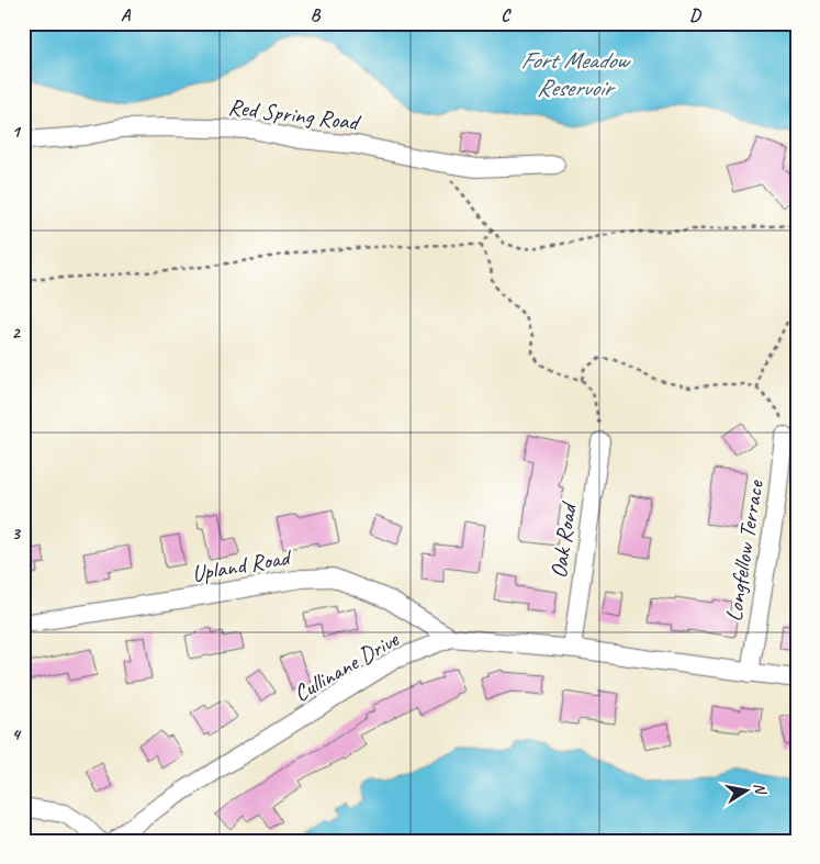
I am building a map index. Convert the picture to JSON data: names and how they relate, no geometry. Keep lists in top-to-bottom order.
{
  "streets": {
    "street": [
      "Red Spring Road",
      "Oak Road",
      "Longfellow Terrace",
      "Upland Road",
      "Cullinane Drive"
    ]
  },
  "crossings": [
    ["Oak Road", "Cullinane Drive"],
    ["Longfellow Terrace", "Cullinane Drive"],
    ["Upland Road", "Cullinane Drive"]
  ],
  "water": ["Fort Meadow Reservoir"],
  "north": "right",
  "grid": {
    "columns": [
      "A",
      "B",
      "C",
      "D"
    ],
    "rows": [
      "1",
      "2",
      "3",
      "4"
    ]
  }
}
